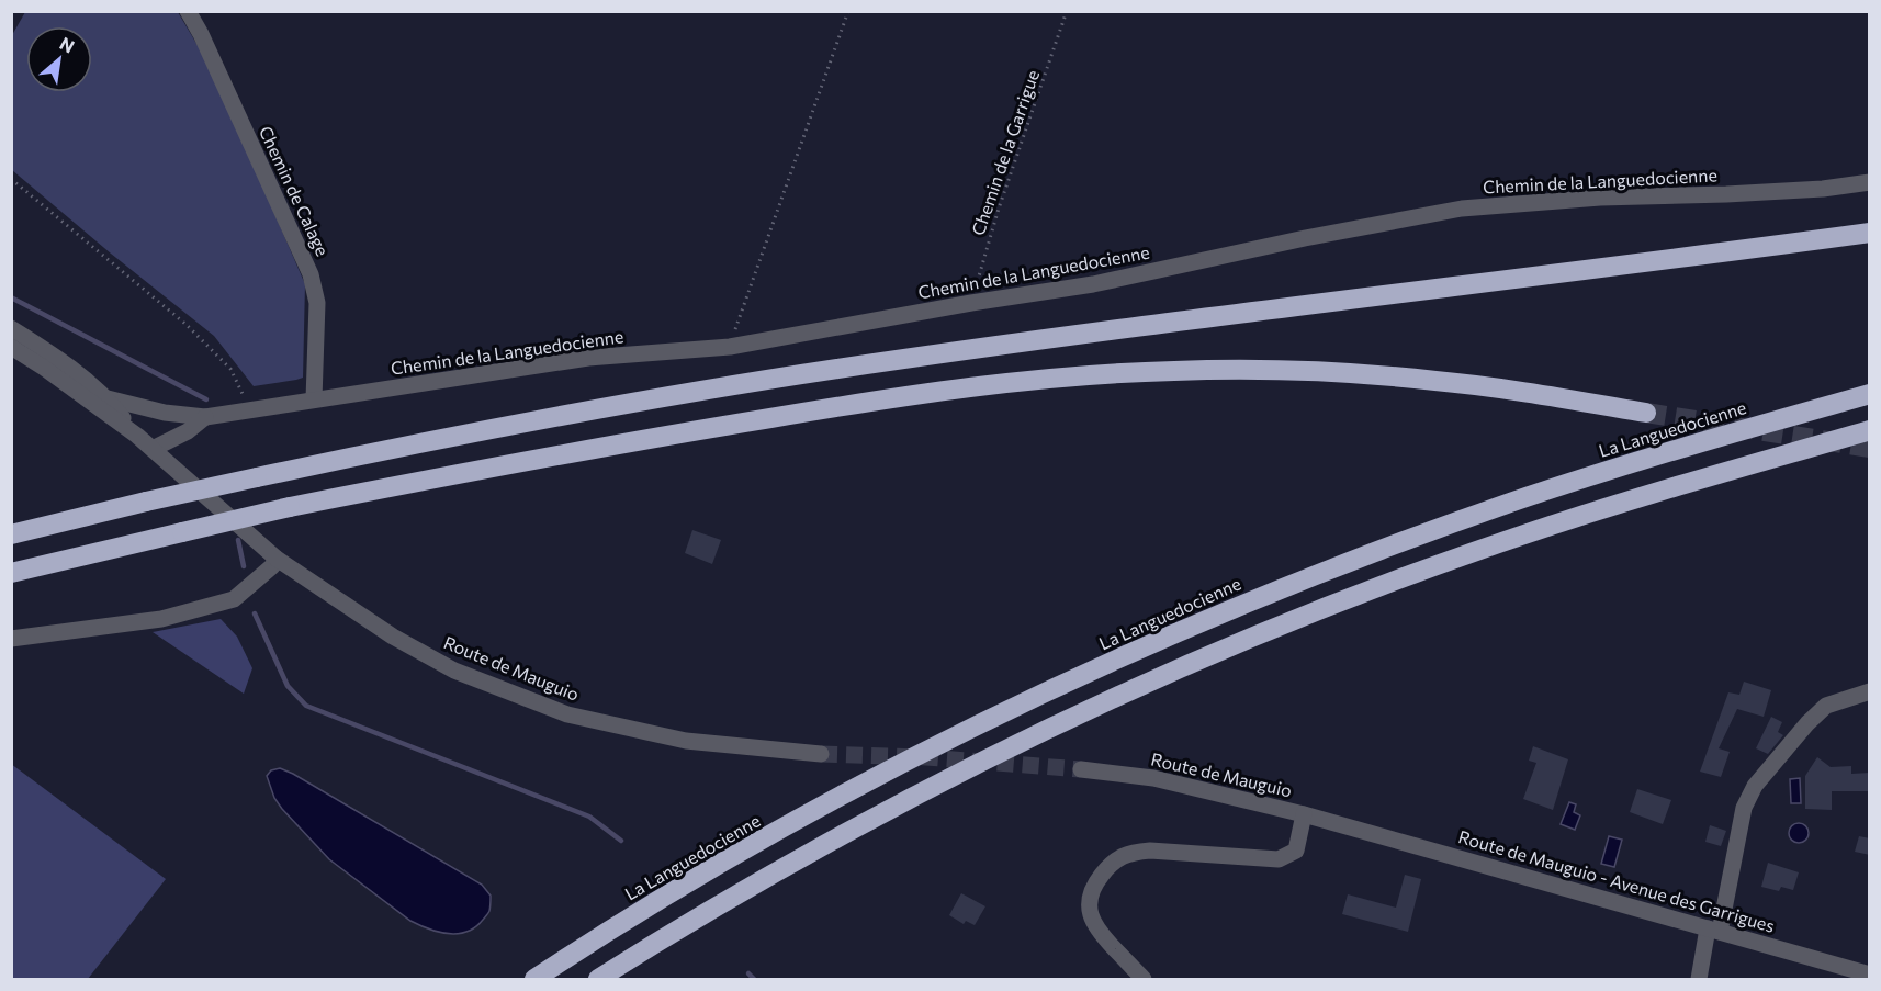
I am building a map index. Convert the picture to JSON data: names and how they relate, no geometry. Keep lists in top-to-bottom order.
{
  "streets": {
    "highway": ["La Languedocienne"],
    "street": [
      "Chemin de la Languedocienne",
      "Chemin de Calage",
      "Route de Mauguio",
      "Route de Mauguio - Avenue des Garrigues"
    ],
    "path": ["Chemin de la Garrigue"]
  },
  "crossings": [
    ["Chemin de la Garrigue", "Chemin de la Languedocienne"],
    ["Chemin de la Languedocienne", "Chemin de Calage"],
    ["Chemin de la Languedocienne", "Route de Mauguio"],
    ["Route de Mauguio", "Route de Mauguio - Avenue des Garrigues"]
  ],
  "north": "top right"
}
